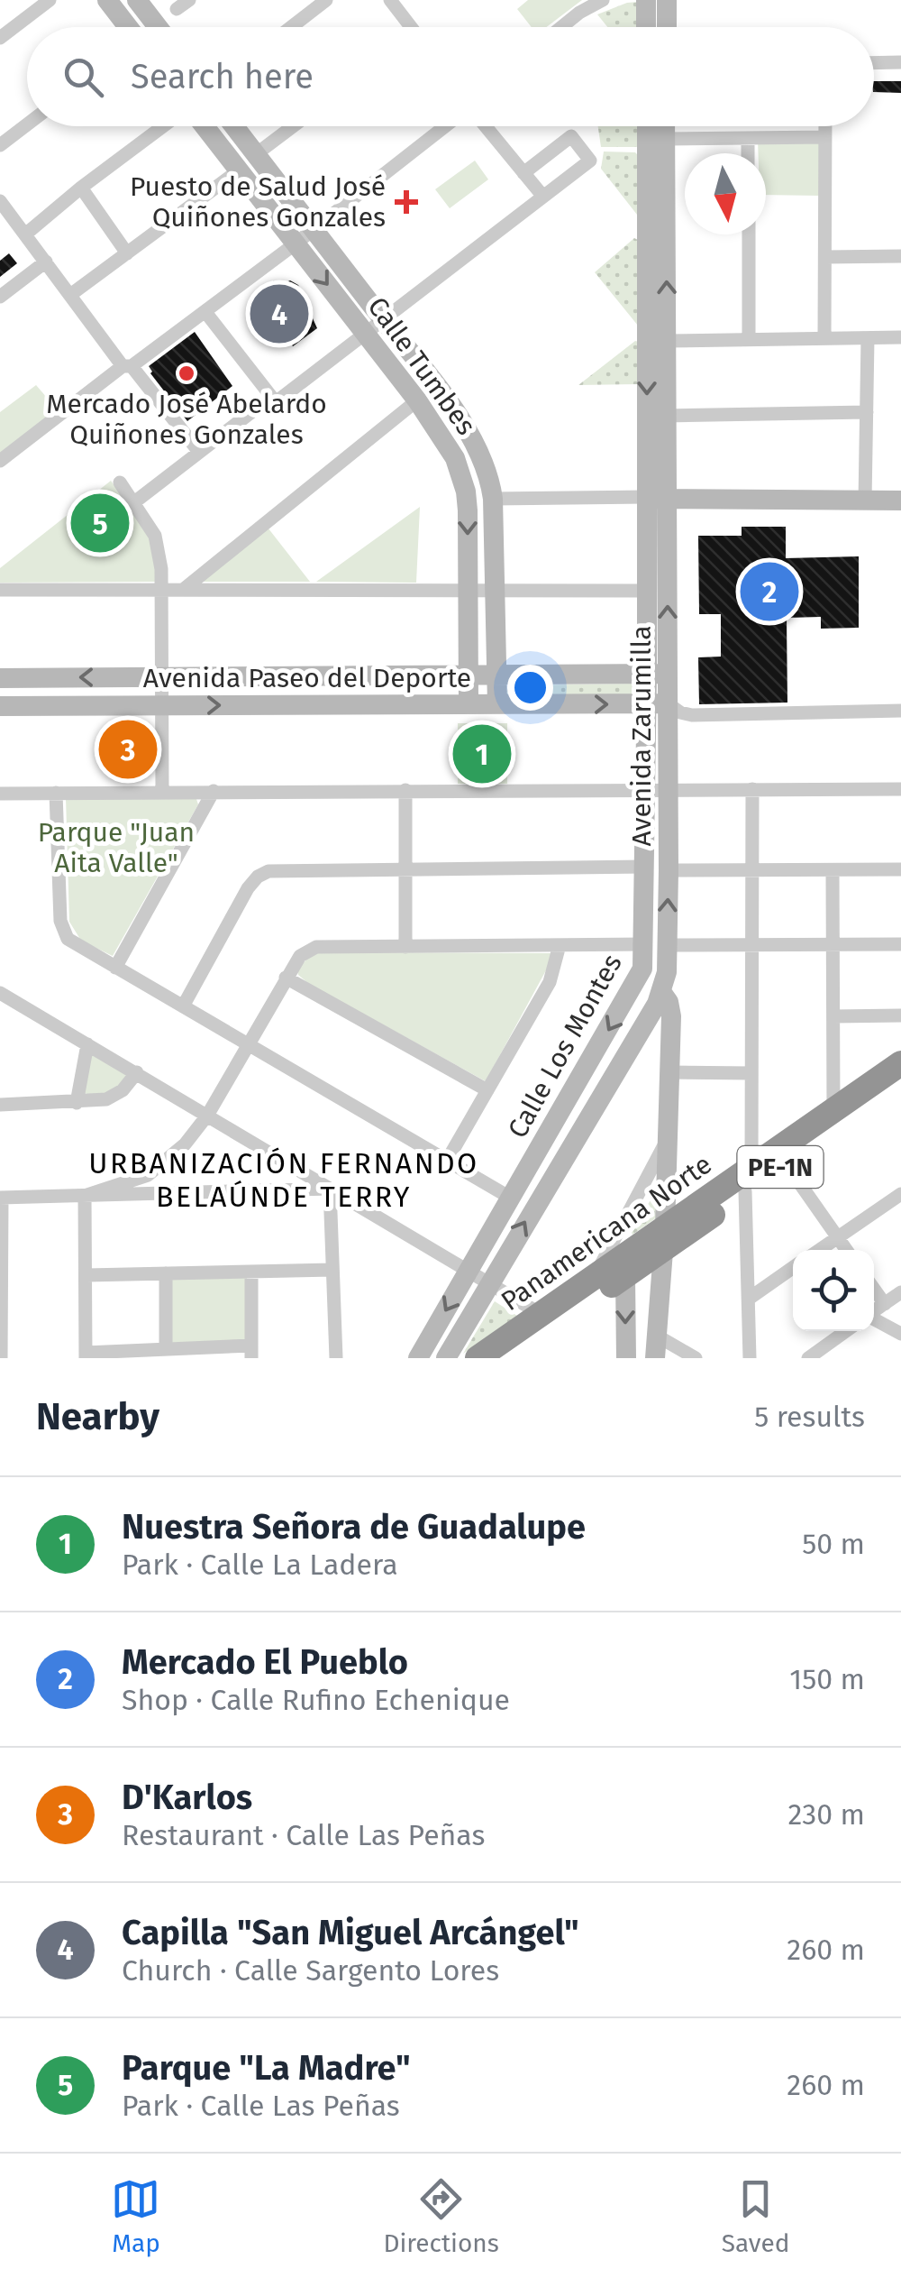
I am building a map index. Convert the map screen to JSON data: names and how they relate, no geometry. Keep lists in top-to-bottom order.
{
  "streets": {
    "highway": ["PE-1N", "Panamericana Norte"],
    "main road": [
      "Calle Tumbes",
      "Avenida Paseo del Deporte",
      "Avenida Zarumilla",
      "Calle Los Montes"
    ]
  },
  "crossings": [
    ["Calle Tumbes", "Avenida Paseo del Deporte"],
    ["Avenida Paseo del Deporte", "Avenida Zarumilla"],
    ["Avenida Zarumilla", "Calle Los Montes"],
    ["Avenida Zarumilla", "Panamericana Norte"]
  ],
  "districts": ["URBANIZACIÓN FERNANDO BELAÚNDE TERRY"],
  "parks": ["Parque \"Juan Aita Valle\""],
  "places": {
    "health": ["Puesto de Salud José Quiñones Gonzales"],
    "other": ["Mercado José Abelardo Quiñones Gonzales"]
  },
  "north": "bottom",
  "page": {
    "search": "Search here",
    "pins": [
      "4",
      "5",
      "2",
      "3",
      "1"
    ],
    "heading": ["Nearby", "5 results"],
    "list": [
      {
        "mark": "1",
        "name": "Nuestra Señora de Guadalupe",
        "note": "Park · Calle La Ladera",
        "value": "50 m"
      },
      {
        "mark": "2",
        "name": "Mercado El Pueblo",
        "note": "Shop · Calle Rufino Echenique",
        "value": "150 m"
      },
      {
        "mark": "3",
        "name": "D'Karlos",
        "note": "Restaurant · Calle Las Peñas",
        "value": "230 m"
      },
      {
        "mark": "4",
        "name": "Capilla \"San Miguel Arcángel\"",
        "note": "Church · Calle Sargento Lores",
        "value": "260 m"
      },
      {
        "mark": "5",
        "name": "Parque \"La Madre\"",
        "note": "Park · Calle Las Peñas",
        "value": "260 m"
      }
    ],
    "nav": ["Map", "Directions", "Saved"]
  }
}
